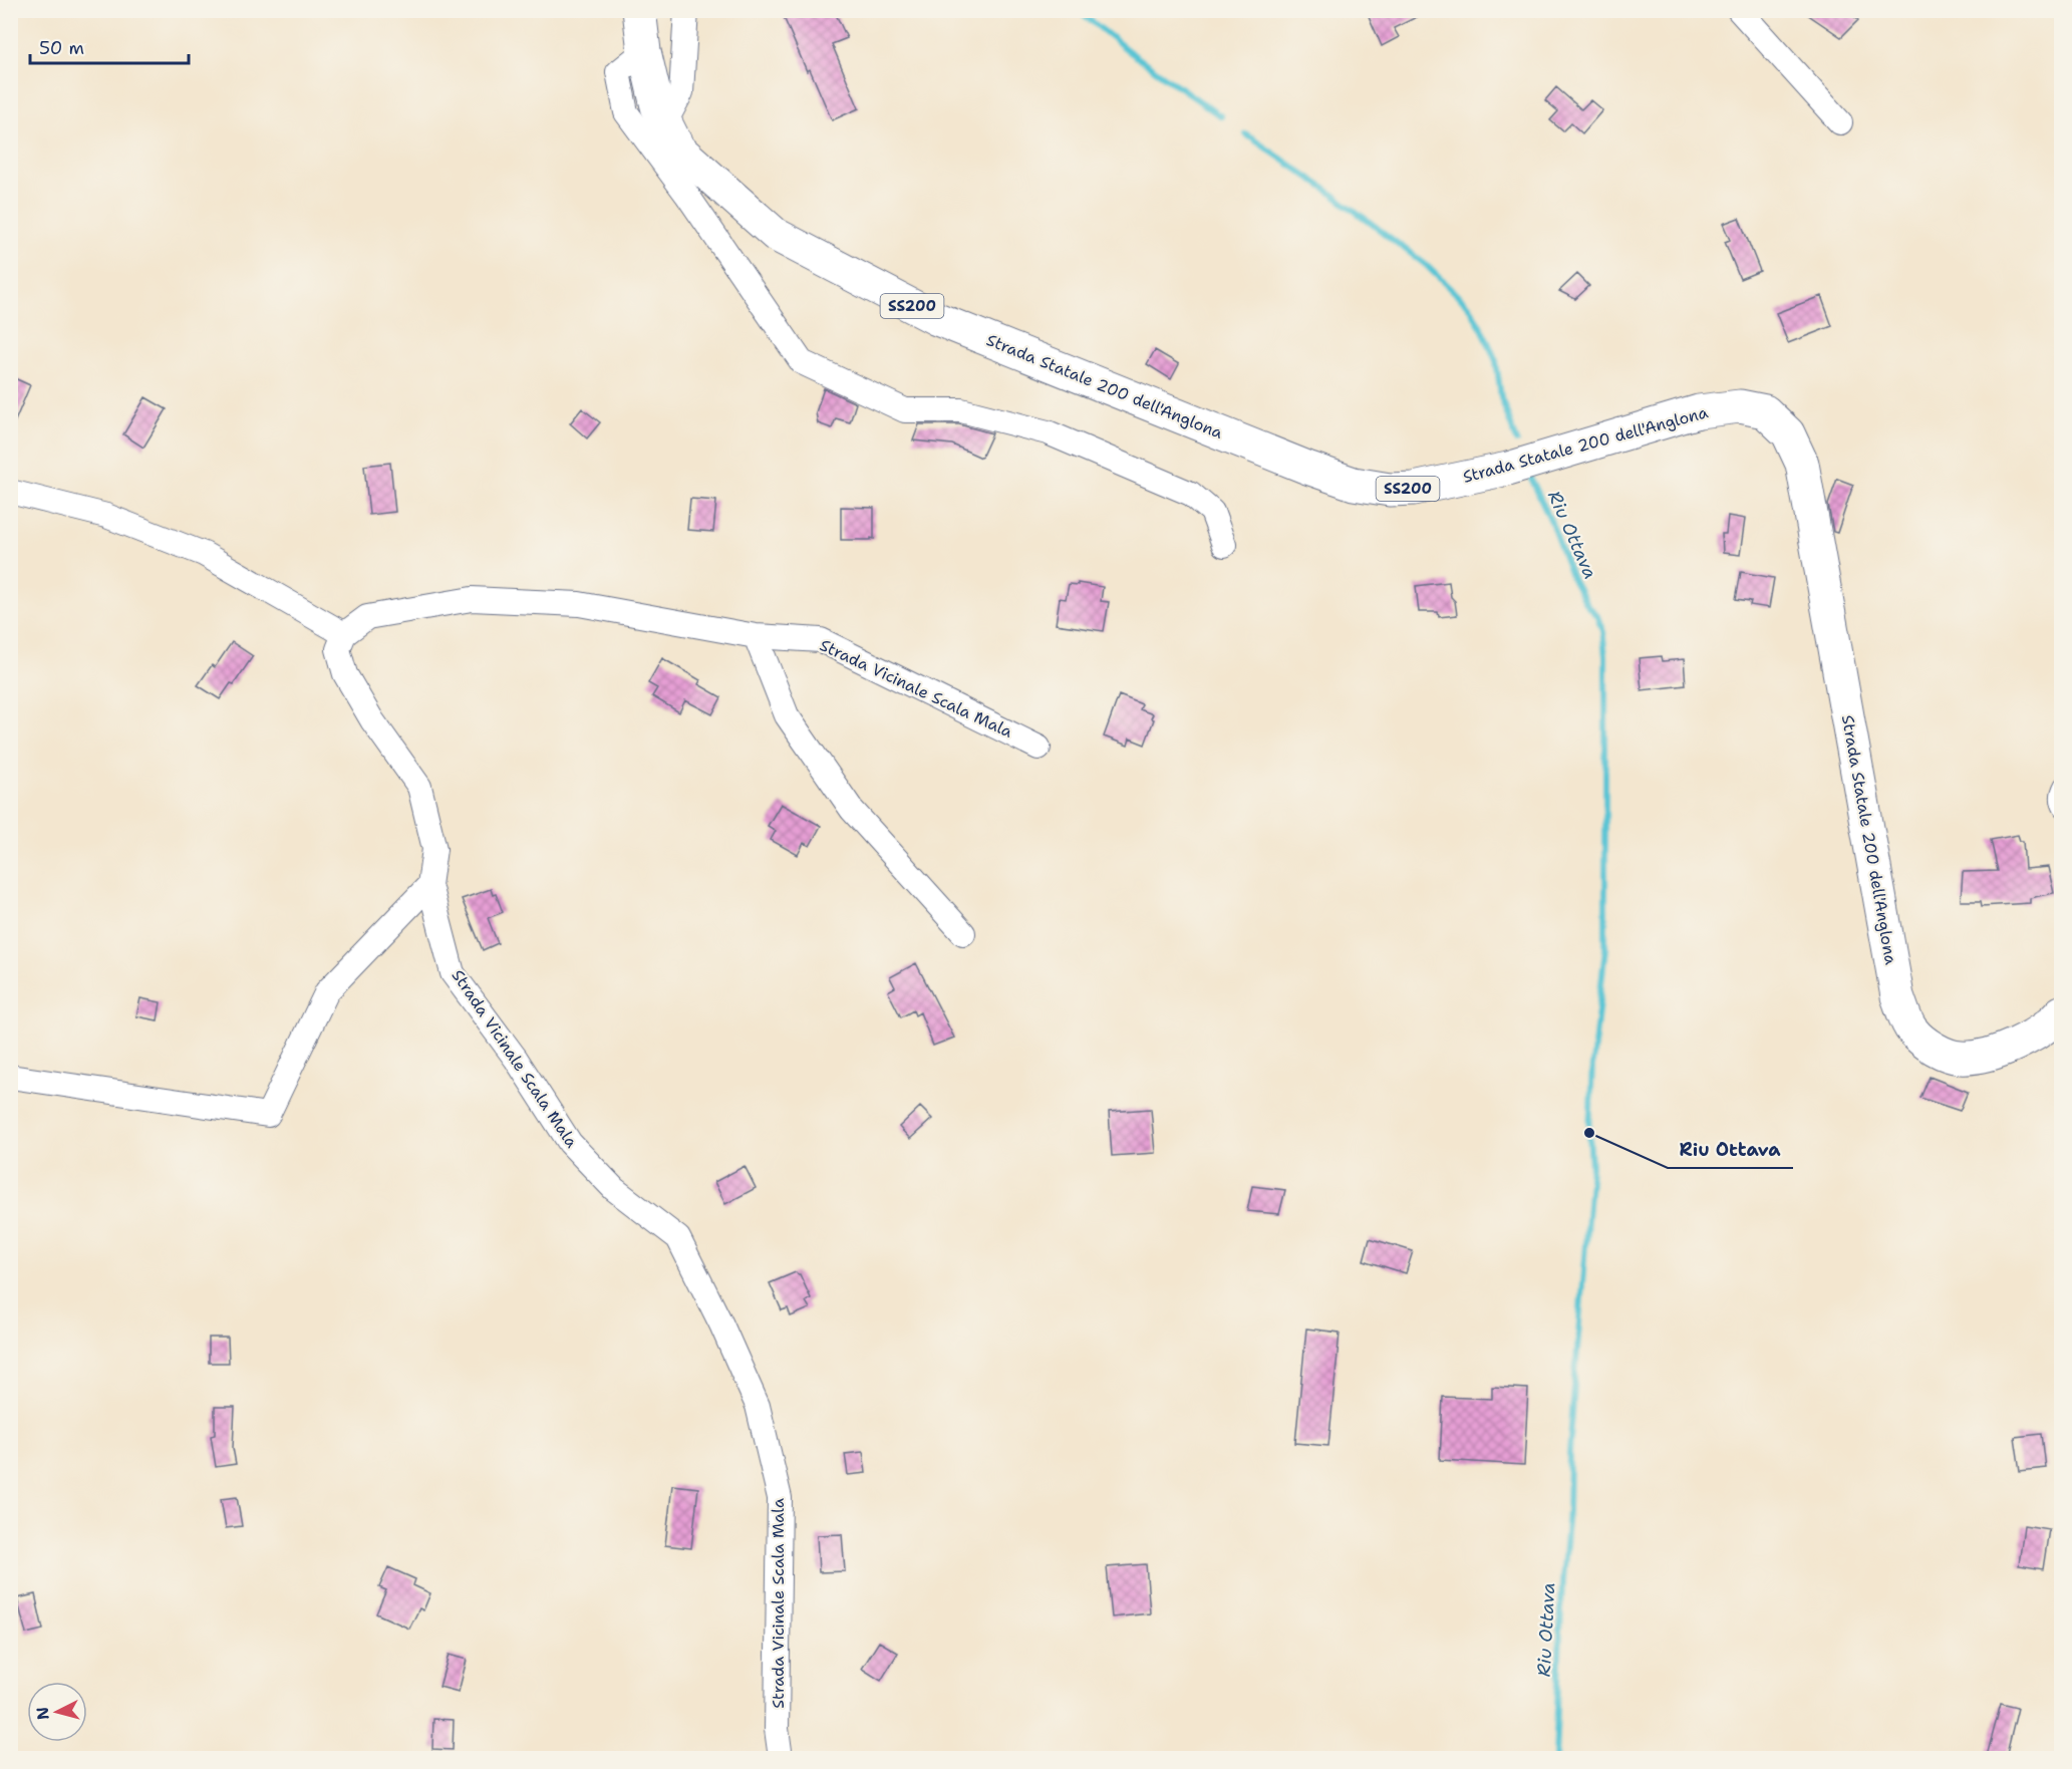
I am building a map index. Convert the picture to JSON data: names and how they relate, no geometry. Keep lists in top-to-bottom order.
{
  "streets": {
    "main road": ["SS200", "Strada Statale 200 dell'Anglona"],
    "street": ["Strada Vicinale Scala Mala"]
  },
  "water": ["Riu Ottava"],
  "places": ["Riu Ottava"],
  "scale_bar": "50 m",
  "north": "left"
}
